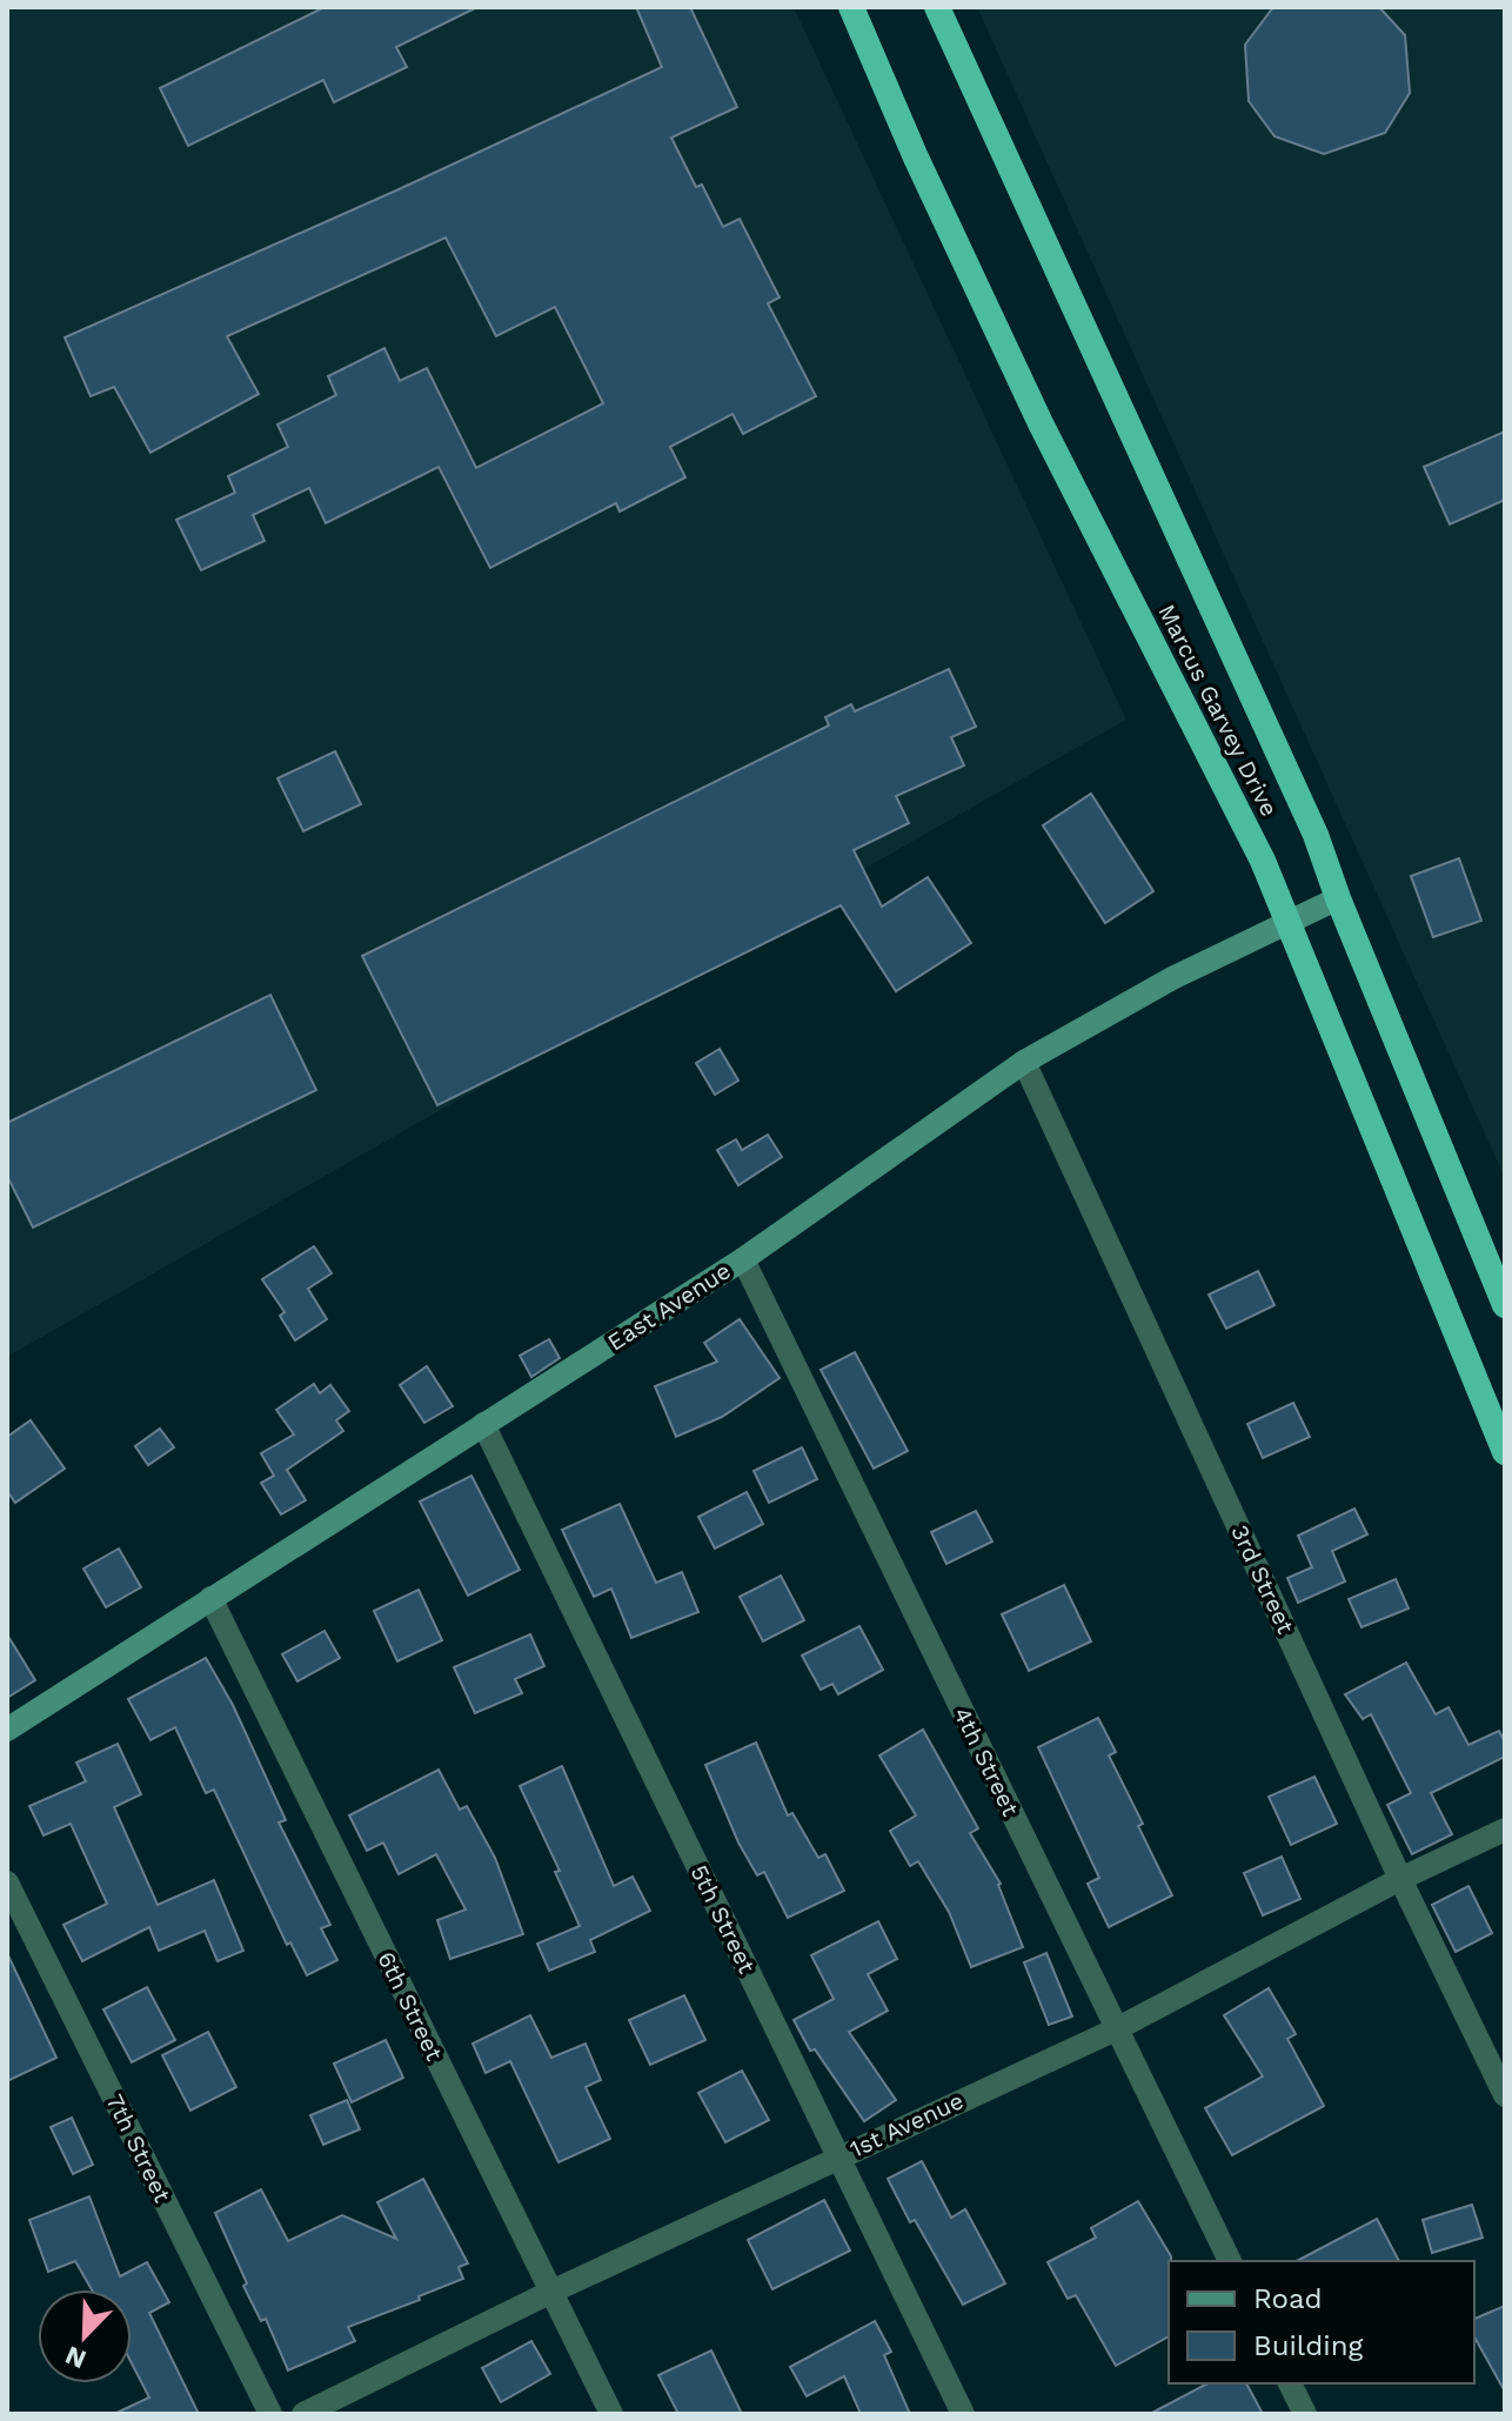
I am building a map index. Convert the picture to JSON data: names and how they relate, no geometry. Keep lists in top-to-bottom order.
{
  "streets": {
    "highway": ["Marcus Garvey Drive"],
    "main road": ["East Avenue"],
    "street": [
      "3rd Street",
      "4th Street",
      "5th Street",
      "6th Street",
      "1st Avenue",
      "7th Street"
    ]
  },
  "crossings": [
    ["Marcus Garvey Drive", "East Avenue"],
    ["East Avenue", "3rd Street"],
    ["East Avenue", "4th Street"],
    ["East Avenue", "5th Street"],
    ["East Avenue", "6th Street"],
    ["3rd Street", "1st Avenue"],
    ["4th Street", "1st Avenue"],
    ["5th Street", "1st Avenue"],
    ["6th Street", "1st Avenue"]
  ],
  "legend": ["Road", "Building"],
  "north": "bottom left"
}
